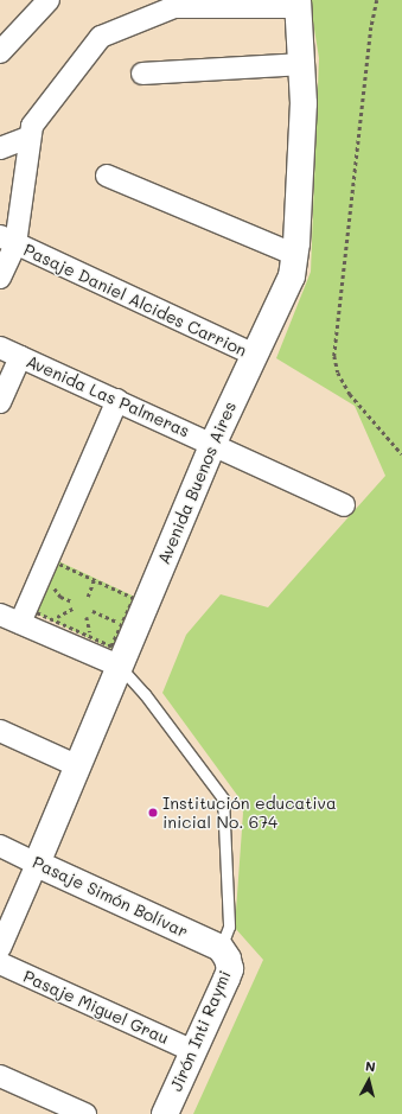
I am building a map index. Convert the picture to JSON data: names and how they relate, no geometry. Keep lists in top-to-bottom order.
{
  "streets": {
    "street": [
      "Pasaje Daniel Alcides Carrion",
      "Avenida Las Palmeras",
      "Avenida Buenos Aires",
      "Pasaje Simón Bolívar",
      "Pasaje Miguel Grau",
      "Jirón Inti Raymi"
    ]
  },
  "crossings": [
    ["Pasaje Daniel Alcides Carrion", "Avenida Buenos Aires"],
    ["Avenida Las Palmeras", "Avenida Buenos Aires"],
    ["Avenida Buenos Aires", "Pasaje Simón Bolívar"],
    ["Pasaje Simón Bolívar", "Jirón Inti Raymi"],
    ["Pasaje Miguel Grau", "Jirón Inti Raymi"]
  ],
  "places": ["Institución educativa inicial No. 674"],
  "north": "top"
}
